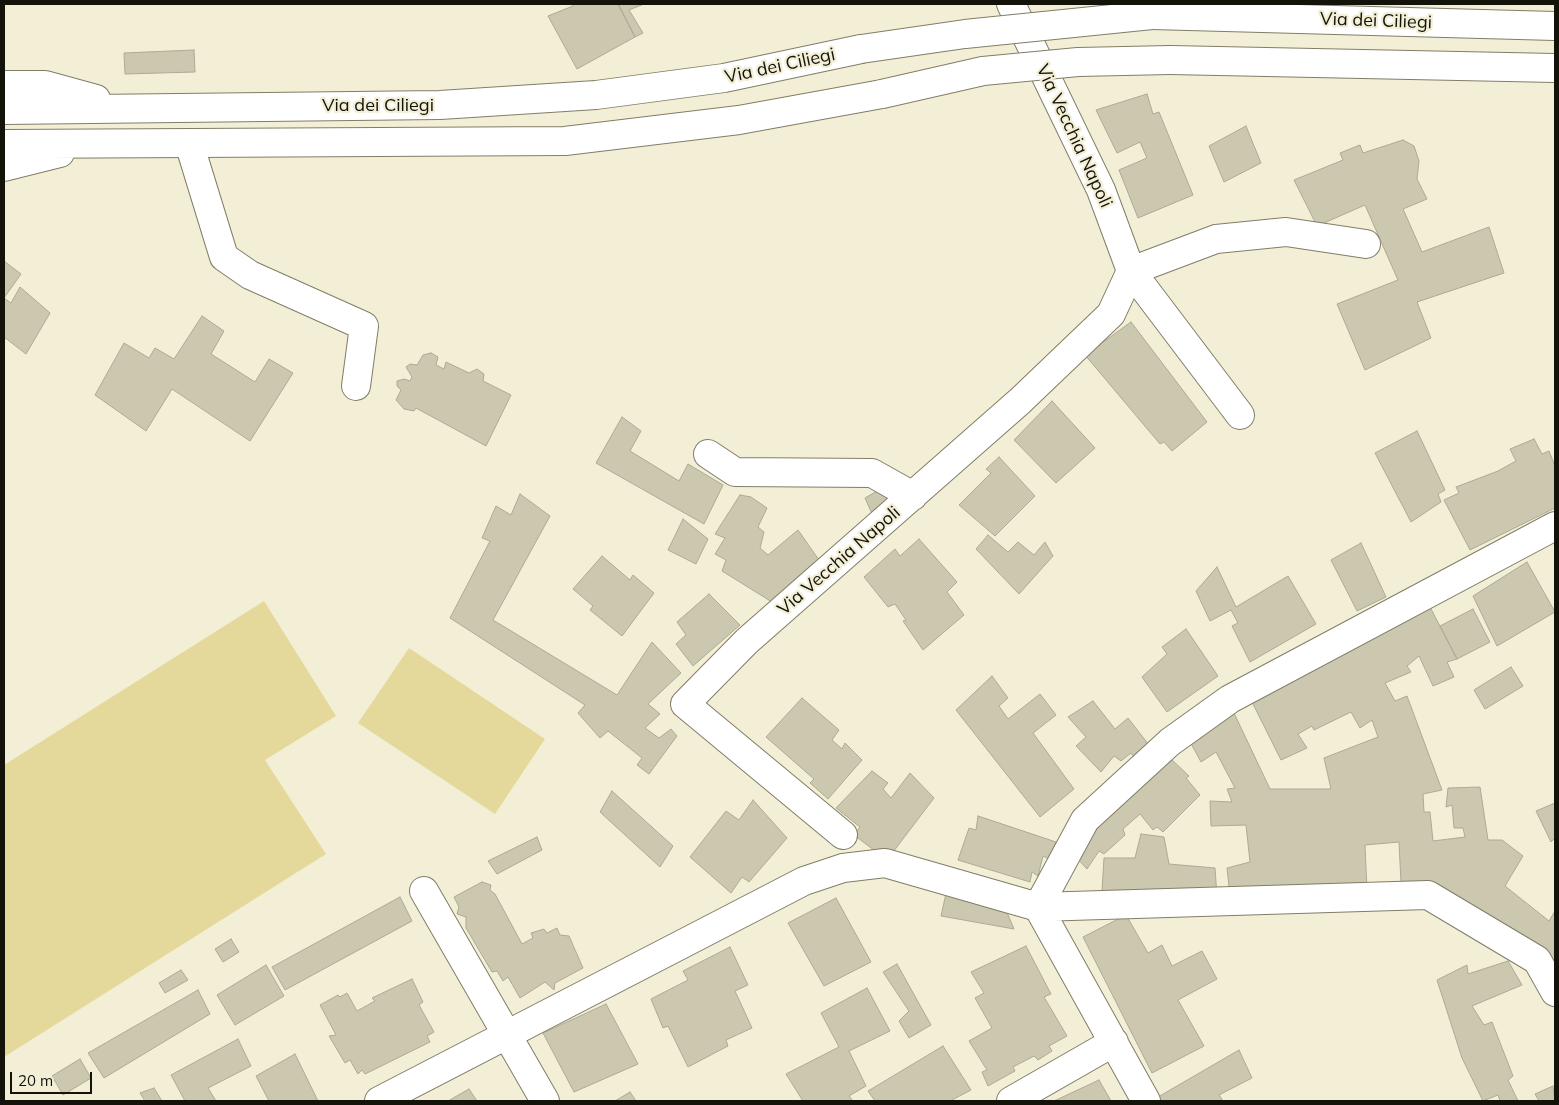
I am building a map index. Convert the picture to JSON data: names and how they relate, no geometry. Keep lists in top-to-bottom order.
{
  "streets": {
    "street": ["Via dei Ciliegi", "Via Vecchia Napoli"]
  },
  "scale_bar": "20 m"
}
